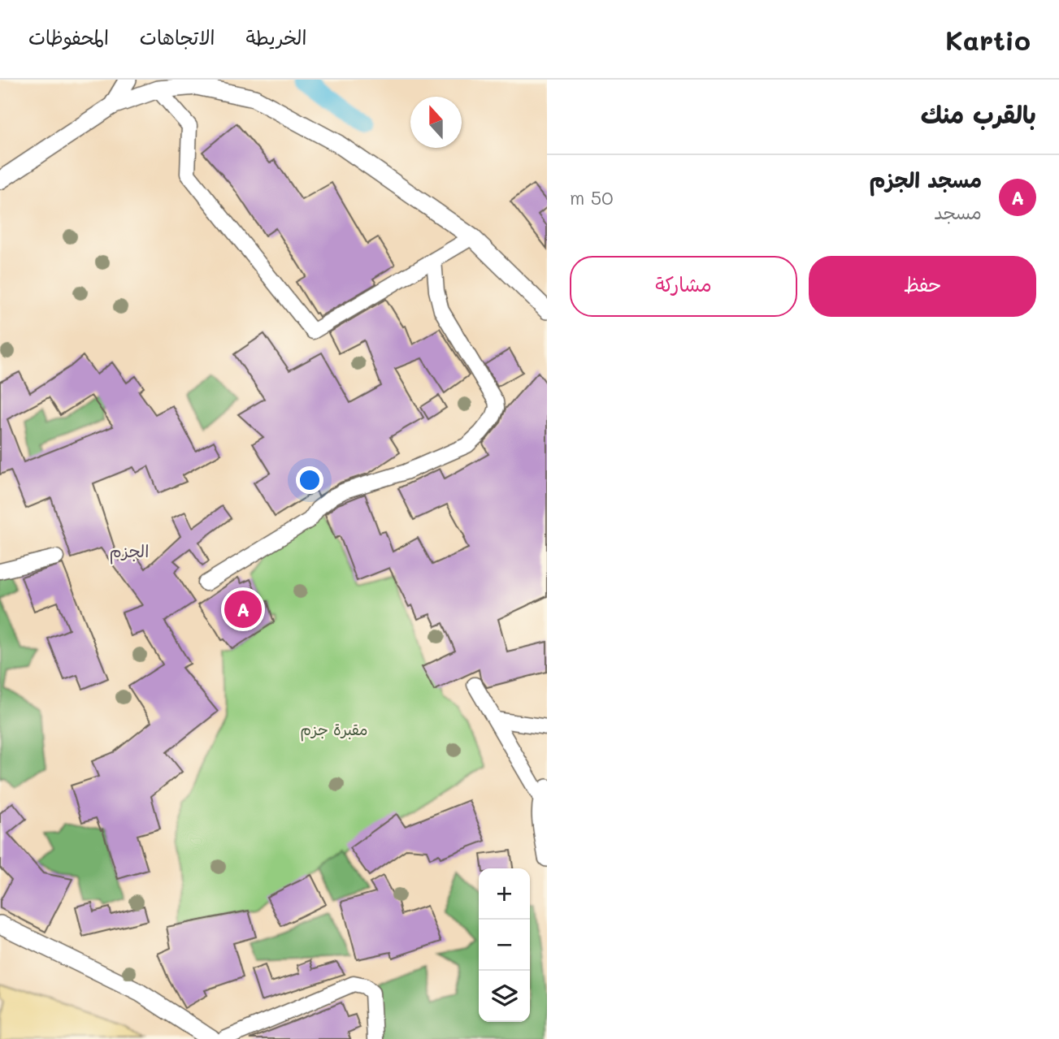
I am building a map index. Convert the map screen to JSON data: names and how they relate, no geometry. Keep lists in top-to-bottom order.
{
  "districts": ["الجزم"],
  "parks": ["مقبرة جزم"],
  "north": "top",
  "page": {
    "header": "Kartio",
    "nav": ["الخريطة", "الاتجاهات", "المحفوظات"],
    "heading": "بالقرب منك",
    "list": [
      {
        "mark": "A",
        "name": "مسجد الجزم",
        "note": "مسجد",
        "value": "50 m"
      }
    ],
    "buttons": ["حفظ", "مشاركة"],
    "pins": "A",
    "map_buttons": ["+", "−"]
  }
}
